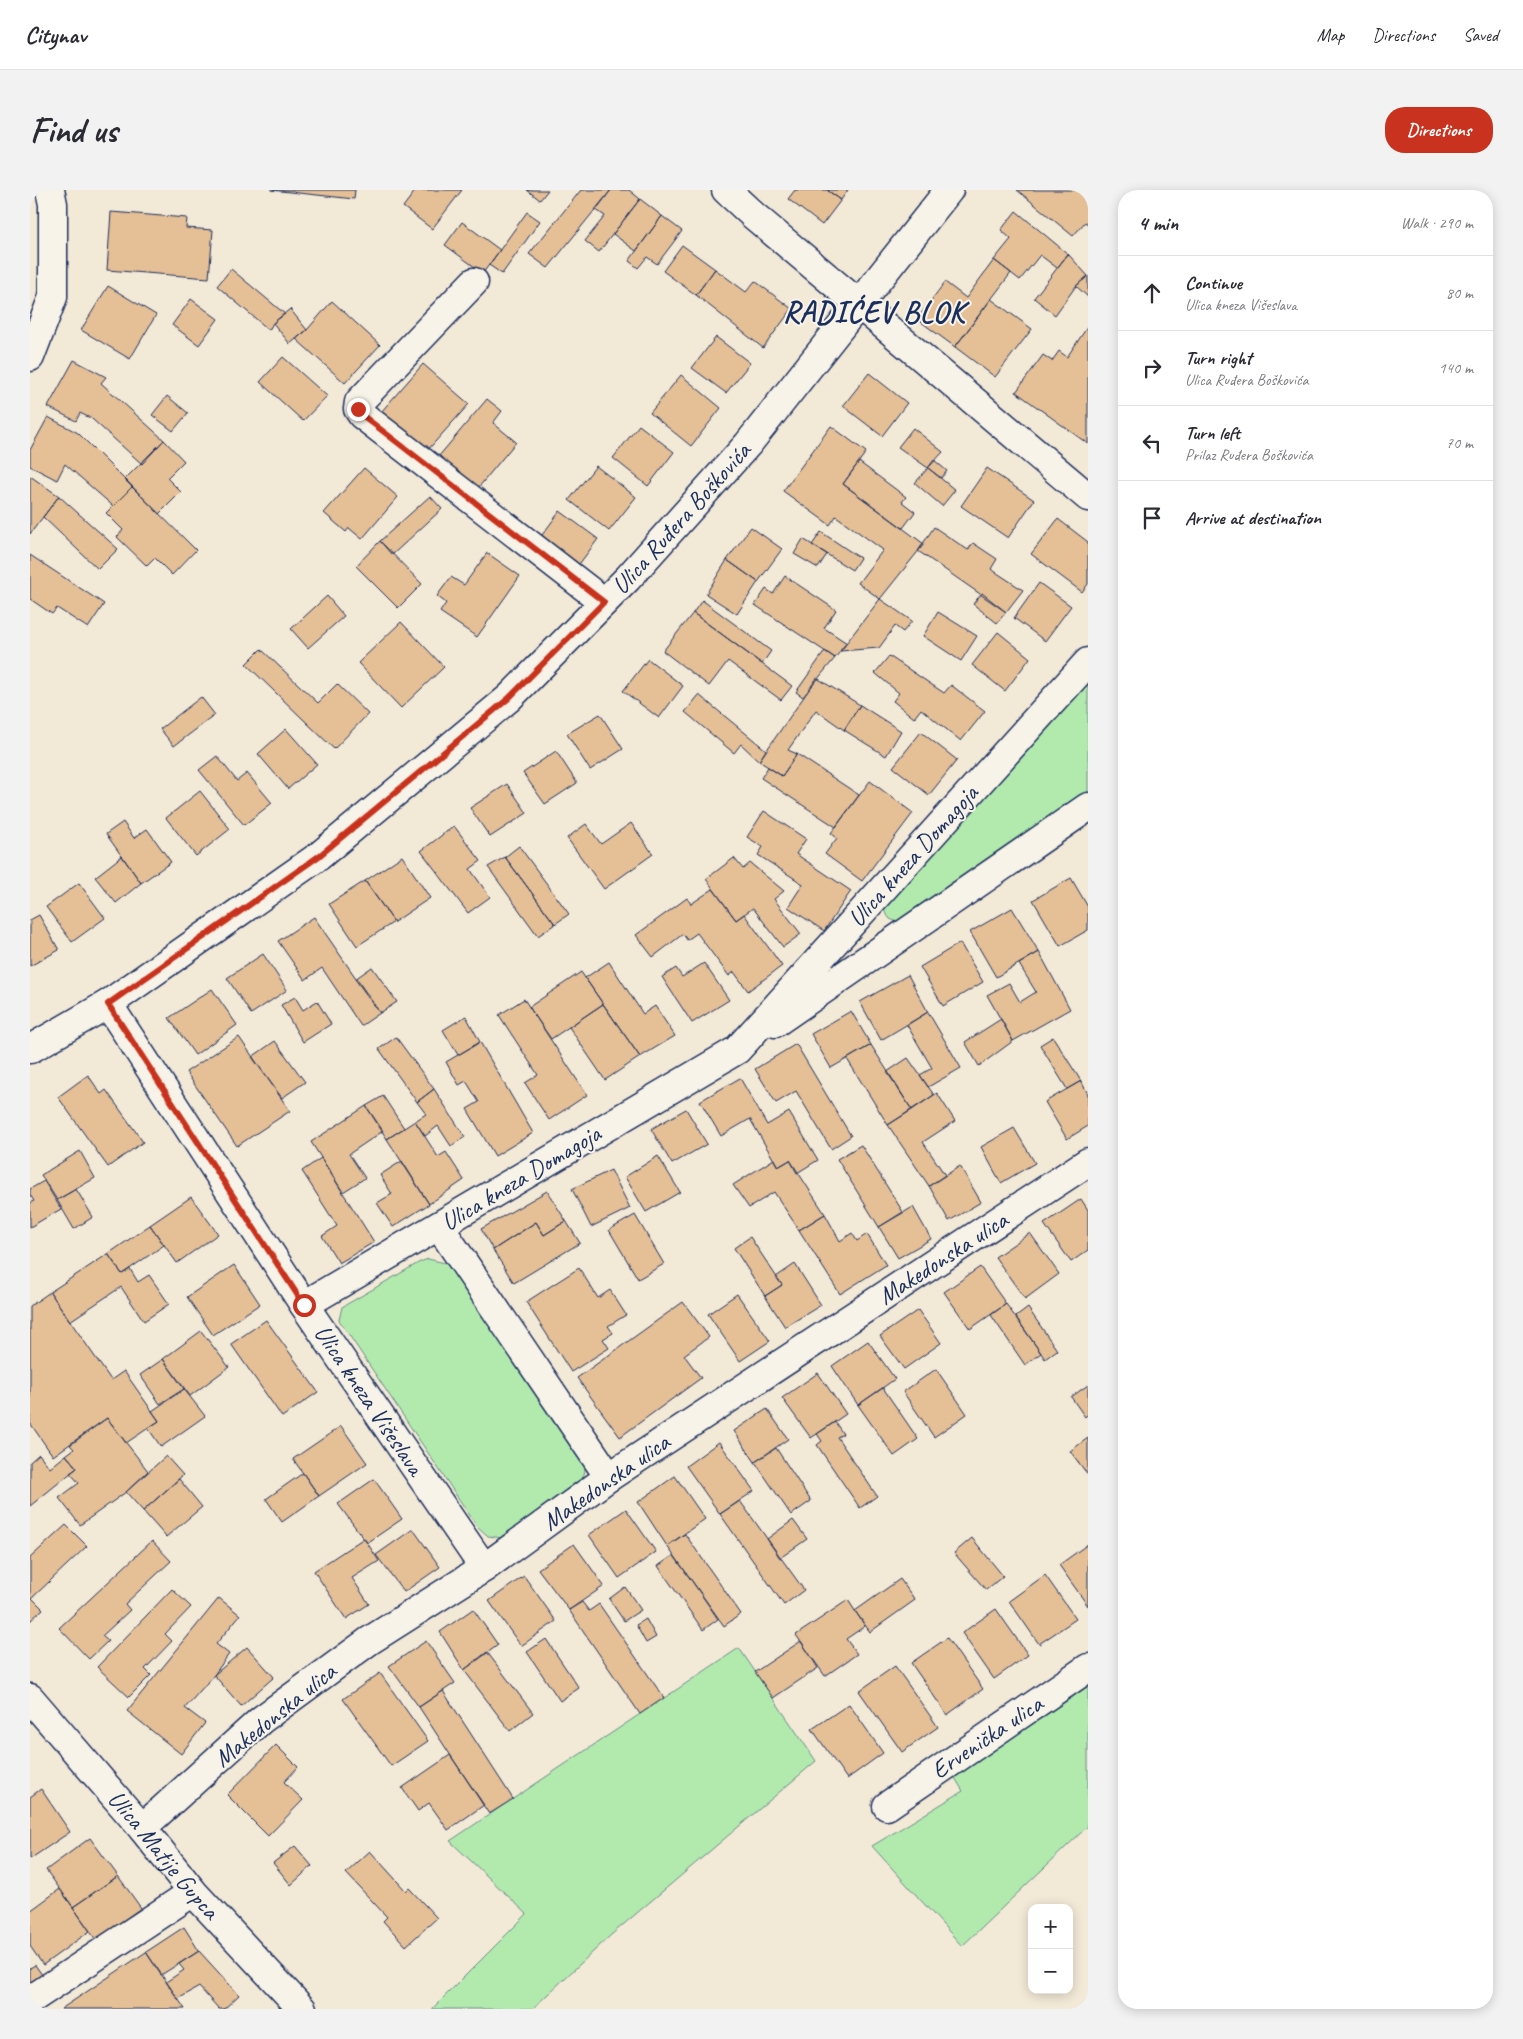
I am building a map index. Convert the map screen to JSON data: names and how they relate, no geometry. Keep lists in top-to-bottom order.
{
  "streets": {
    "street": [
      "Ulica Ruđera Boškovića",
      "Ulica kneza Domagoja",
      "Makedonska ulica",
      "Ulica kneza Višeslava",
      "Ervenička ulica",
      "Ulica Matije Gupca"
    ]
  },
  "crossings": [
    ["Ulica Ruđera Boškovića", "Ulica kneza Višeslava"],
    ["Ulica kneza Domagoja", "Ulica kneza Višeslava"],
    ["Makedonska ulica", "Ulica kneza Višeslava"],
    ["Makedonska ulica", "Ulica Matije Gupca"]
  ],
  "districts": ["RADIĆEV BLOK"],
  "page": {
    "header": "Citynav",
    "nav": ["Map", "Directions", "Saved"],
    "buttons": "Directions",
    "title": "Find us",
    "heading": ["4 min", "Walk · 290 m"],
    "list": [
      ["Continue", "Ulica kneza Višeslava", "80 m"],
      ["Turn right", "Ulica Ruđera Boškovića", "140 m"],
      ["Turn left", "Prilaz Ruđera Boškovića", "70 m"],
      "Arrive at destination"
    ],
    "map_buttons": ["+", "−"]
  }
}
